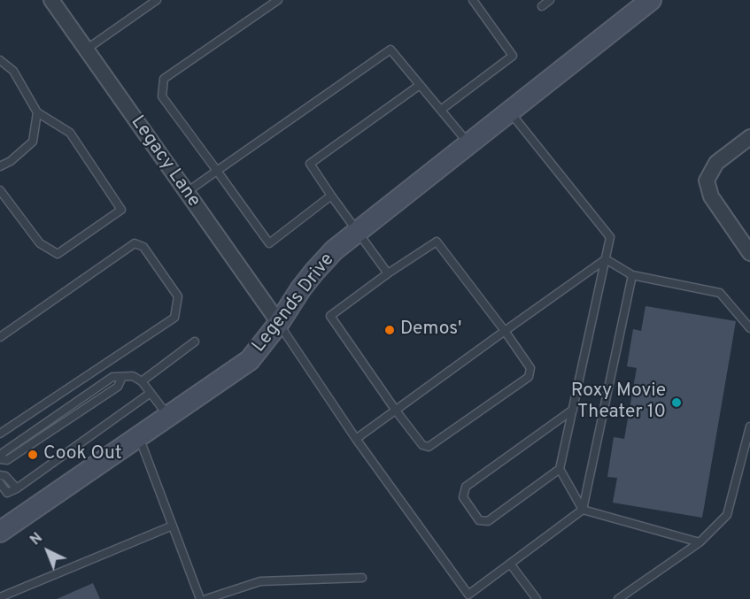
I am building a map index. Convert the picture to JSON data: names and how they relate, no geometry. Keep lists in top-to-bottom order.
{
  "streets": {
    "street": ["Legacy Lane", "Legends Drive"]
  },
  "crossings": [
    ["Legacy Lane", "Legends Drive"]
  ],
  "places": ["Demos'", "Roxy Movie Theater 10", "Cook Out"],
  "north": "top left"
}
